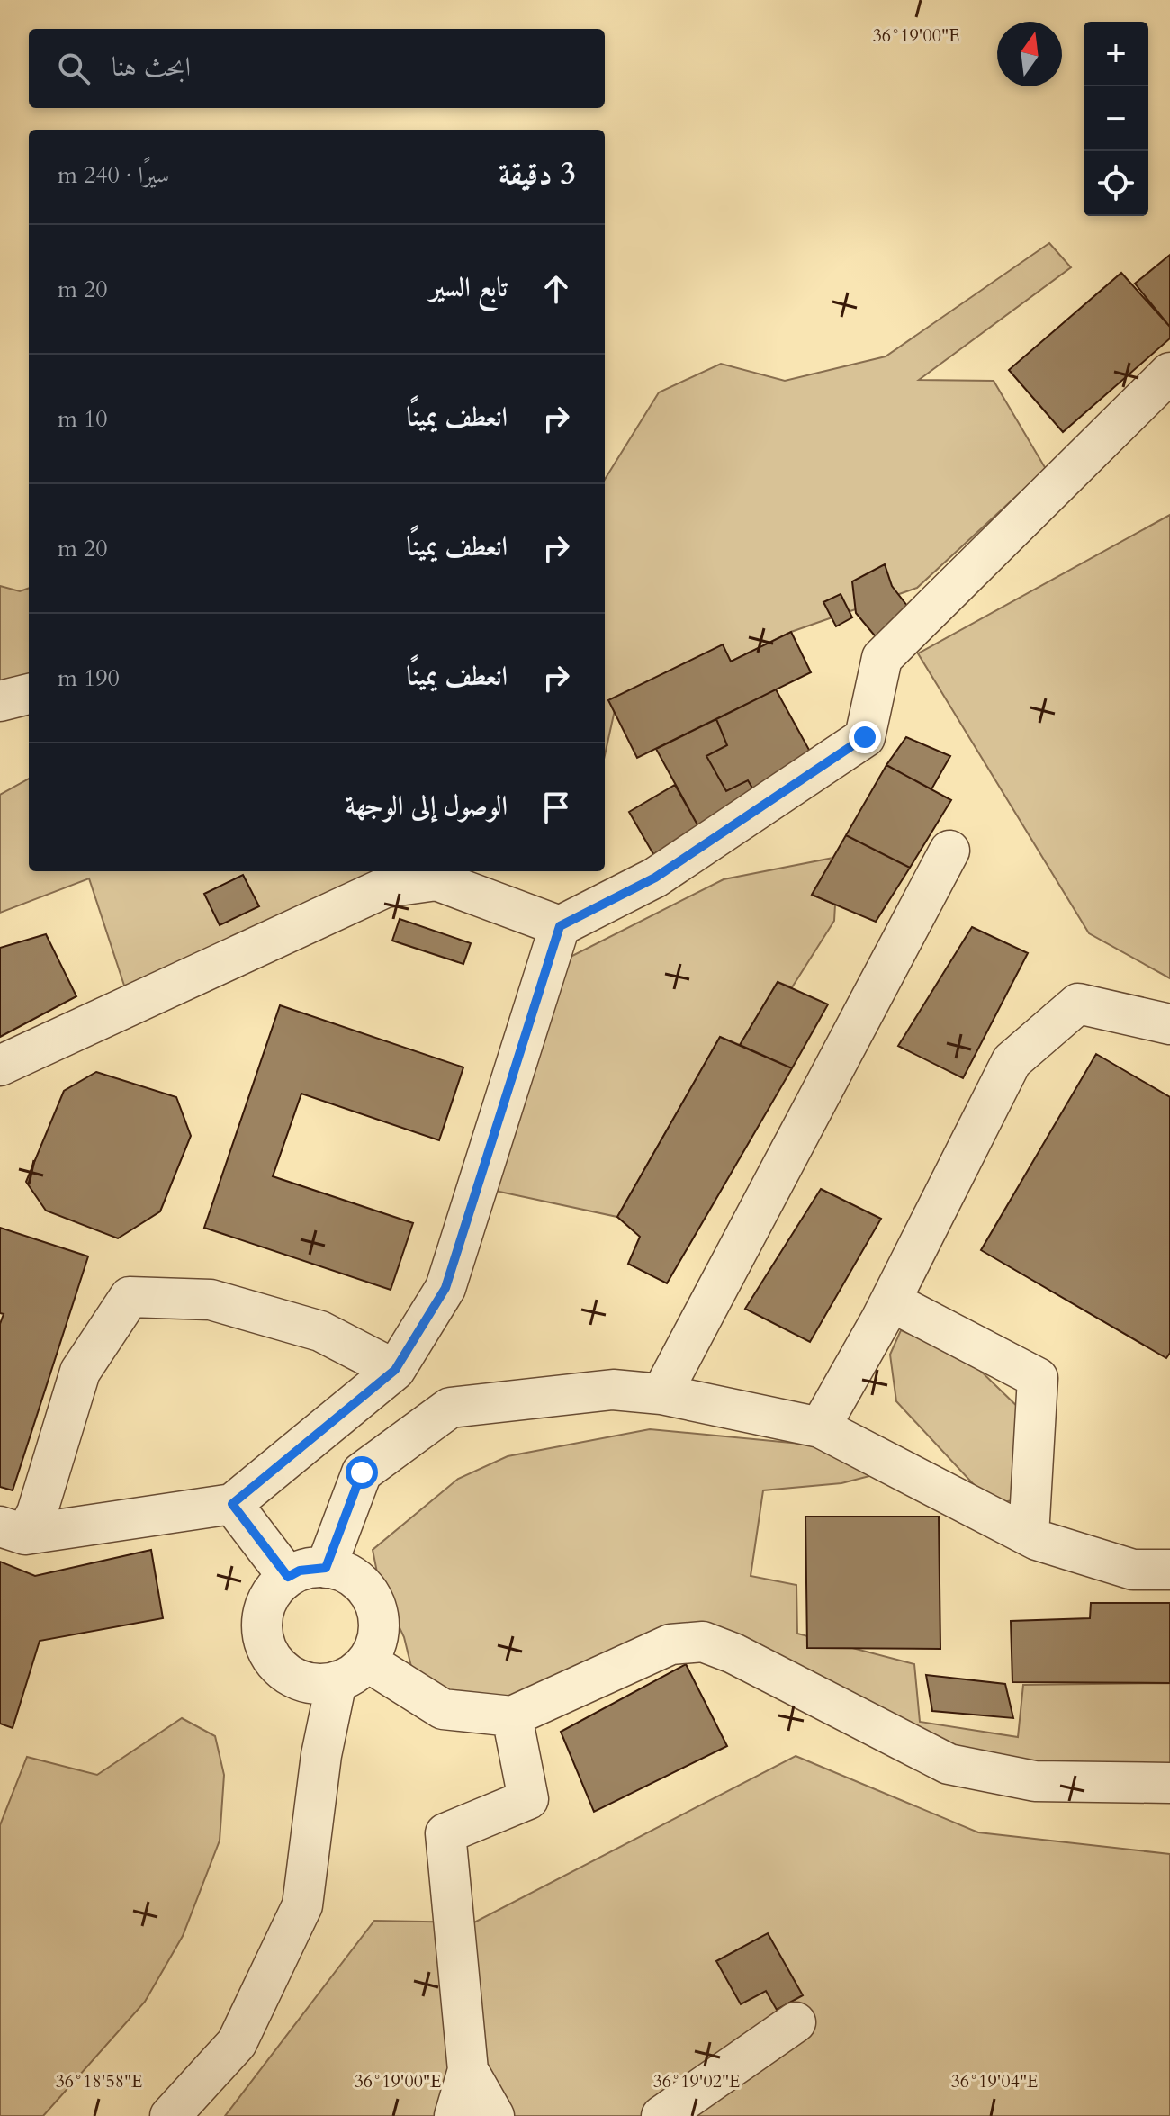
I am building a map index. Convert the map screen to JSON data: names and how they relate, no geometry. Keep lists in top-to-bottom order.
{
  "north": "top",
  "page": {
    "map_buttons": ["+", "−"],
    "search": "ابحث هنا",
    "heading": ["3 دقيقة", "سيرًا · 240 m"],
    "list": [
      ["تابع السير", "20 m"],
      ["انعطف يمينًا", "10 m"],
      ["انعطف يمينًا", "20 m"],
      ["انعطف يمينًا", "190 m"],
      "الوصول إلى الوجهة"
    ]
  },
  "coordinates": [
    "36°19'00\"E",
    "36°18'58\"E",
    "36°19'02\"E",
    "36°19'04\"E"
  ]
}
